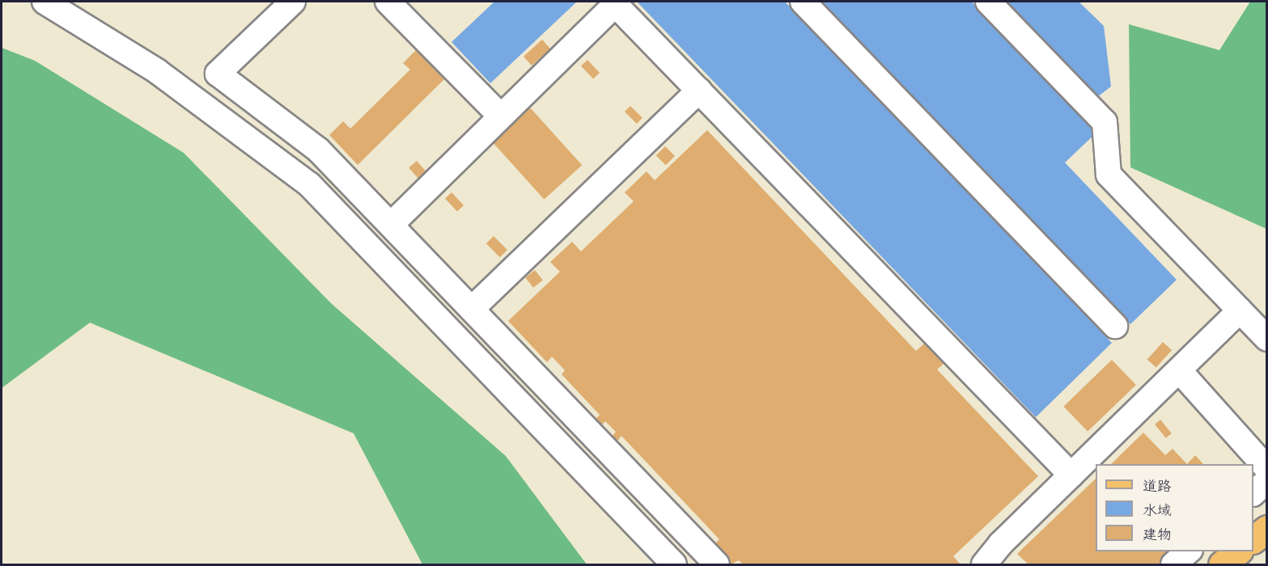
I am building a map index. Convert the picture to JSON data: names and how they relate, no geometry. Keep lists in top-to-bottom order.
{
  "legend": ["道路", "水域", "建物"]
}
